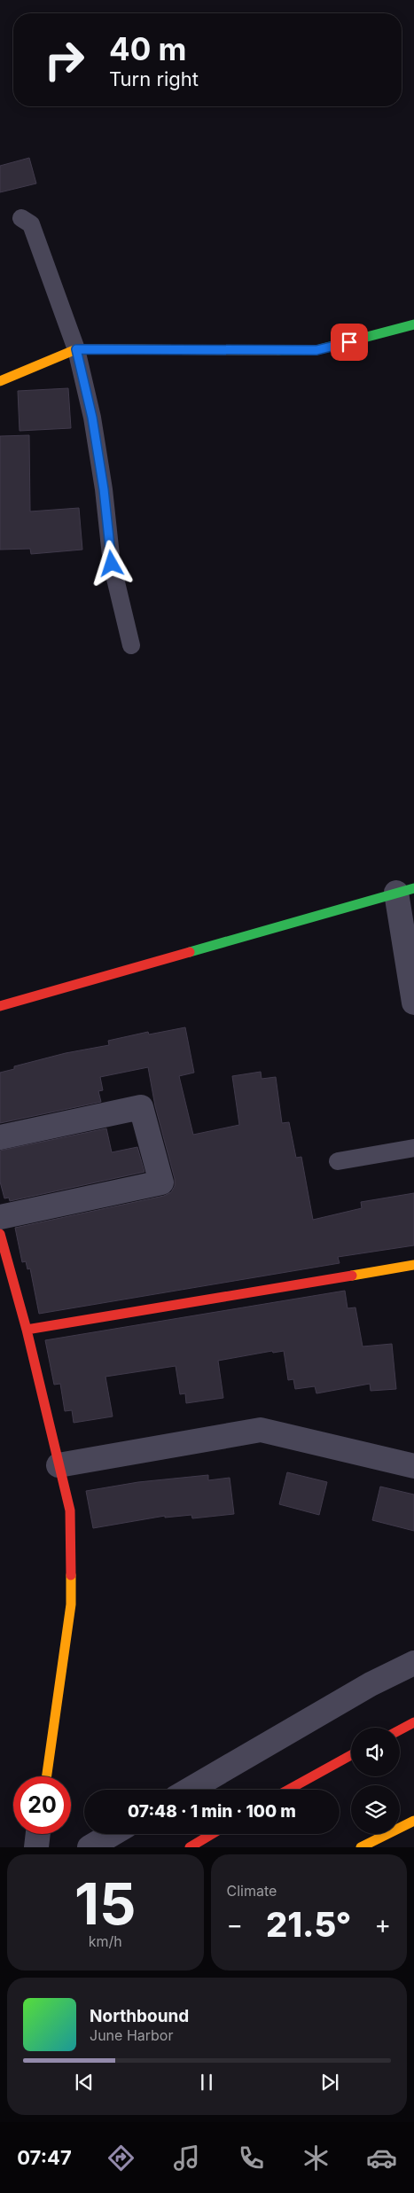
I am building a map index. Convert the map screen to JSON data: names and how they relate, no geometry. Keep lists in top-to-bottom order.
{
  "page": {
    "turn": ["40 m", "Turn right"],
    "limit": "20",
    "trip": "07:48 · 1 min · 100 m",
    "tile": [
      ["15", "km/h"],
      "Climate"
    ],
    "heat": ["−", "21.5°", "+"],
    "song": ["Northbound", "June Harbor"],
    "tabs": "07:47"
  }
}
